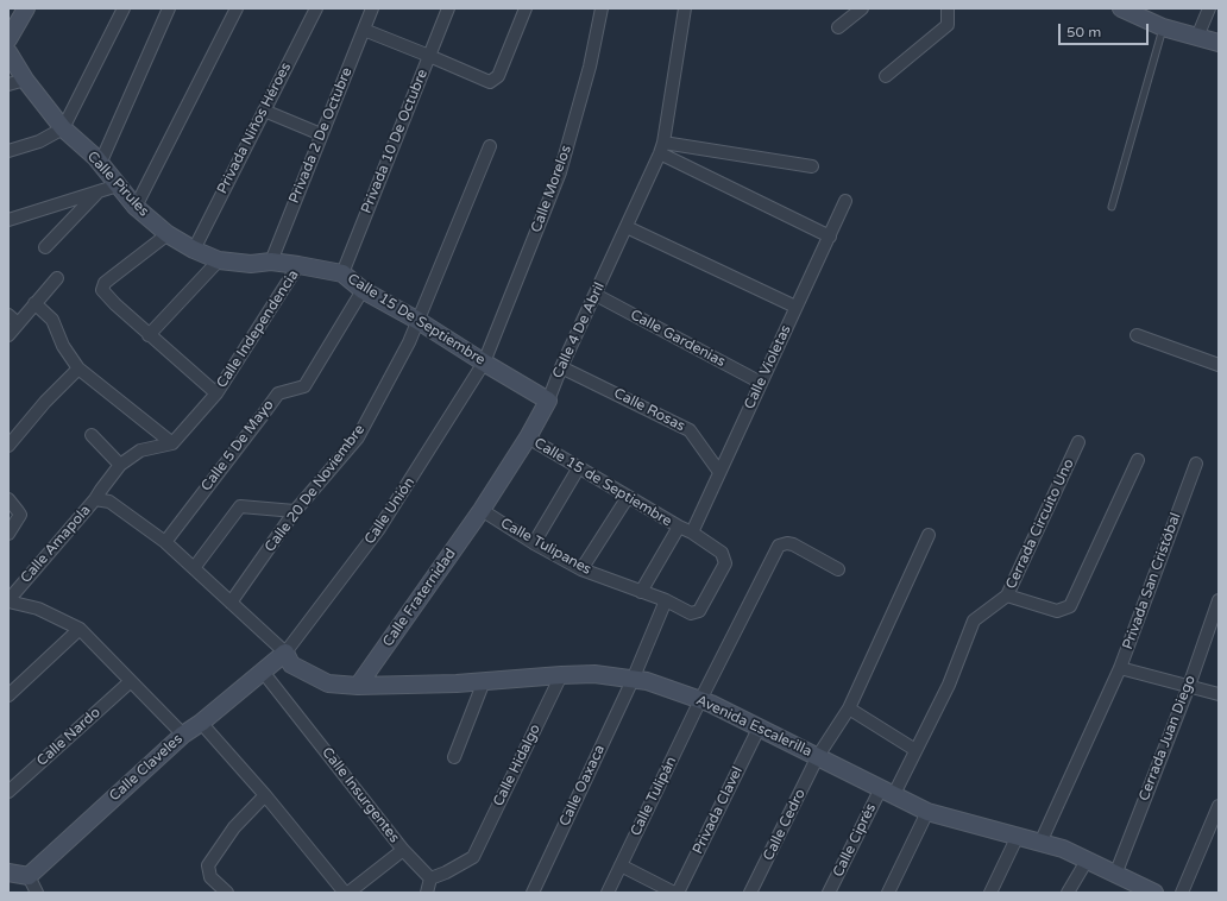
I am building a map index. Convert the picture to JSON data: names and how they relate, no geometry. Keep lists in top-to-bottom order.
{
  "streets": {
    "main road": [
      "Calle Pirules",
      "Calle 15 De Septiembre",
      "Calle 4 De Abril",
      "Calle Fraternidad",
      "Avenida Escalerilla",
      "Calle Claveles"
    ],
    "street": [
      "Privada Niños Héroes",
      "Privada 2 De Octubre",
      "Privada 10 De Octubre",
      "Calle Morelos",
      "Calle Independencia",
      "Calle Gardenias",
      "Calle Violetas",
      "Calle Rosas",
      "Calle 5 De Mayo",
      "Calle 15 de Septiembre",
      "Calle 20 De Noviembre",
      "Calle Unión",
      "Cerrada Circuito Uno",
      "Calle Amapola",
      "Calle Tulipanes",
      "Privada San Cristóbal",
      "Calle Nardo",
      "Cerrada Juan Diego",
      "Calle Hidalgo",
      "Calle Oaxaca",
      "Calle Insurgentes",
      "Calle Tulipán",
      "Privada Clavel",
      "Calle Cedro",
      "Calle Ciprés"
    ]
  },
  "crossings": [
    ["Privada Niños Héroes", "Calle 15 De Septiembre"],
    ["Privada 2 De Octubre", "Calle 15 De Septiembre"],
    ["Privada 10 De Octubre", "Calle 15 De Septiembre"],
    ["Calle Pirules", "Calle 15 De Septiembre"],
    ["Calle Morelos", "Calle 15 De Septiembre"],
    ["Calle Morelos", "Calle Unión"],
    ["Calle 15 De Septiembre", "Calle Independencia"],
    ["Calle 15 De Septiembre", "Calle 4 De Abril"],
    ["Calle 15 De Septiembre", "Calle 5 De Mayo"],
    ["Calle 15 De Septiembre", "Calle 20 De Noviembre"],
    ["Calle 15 De Septiembre", "Calle Unión"],
    ["Calle 4 De Abril", "Calle Gardenias"],
    ["Calle 4 De Abril", "Calle Rosas"],
    ["Calle 4 De Abril", "Calle 15 de Septiembre"],
    ["Calle 4 De Abril", "Calle Tulipanes"],
    ["Calle 4 De Abril", "Calle Fraternidad"],
    ["Calle Gardenias", "Calle Violetas"],
    ["Calle Violetas", "Calle Rosas"],
    ["Calle Violetas", "Calle Tulipanes"],
    ["Calle 5 De Mayo", "Calle Amapola"],
    ["Calle Unión", "Avenida Escalerilla"],
    ["Calle Unión", "Calle Claveles"],
    ["Cerrada Circuito Uno", "Avenida Escalerilla"],
    ["Cerrada Circuito Uno", "Calle Ciprés"],
    ["Calle Tulipanes", "Calle Fraternidad"],
    ["Calle Tulipanes", "Calle Oaxaca"],
    ["Privada San Cristóbal", "Avenida Escalerilla"],
    ["Calle Fraternidad", "Avenida Escalerilla"],
    ["Avenida Escalerilla", "Cerrada Juan Diego"],
    ["Avenida Escalerilla", "Calle Hidalgo"],
    ["Avenida Escalerilla", "Calle Claveles"],
    ["Avenida Escalerilla", "Calle Oaxaca"],
    ["Avenida Escalerilla", "Calle Tulipán"],
    ["Avenida Escalerilla", "Privada Clavel"],
    ["Avenida Escalerilla", "Calle Cedro"],
    ["Avenida Escalerilla", "Calle Ciprés"],
    ["Calle Hidalgo", "Calle Insurgentes"],
    ["Calle Claveles", "Calle Insurgentes"]
  ],
  "scale_bar": "50 m"
}
